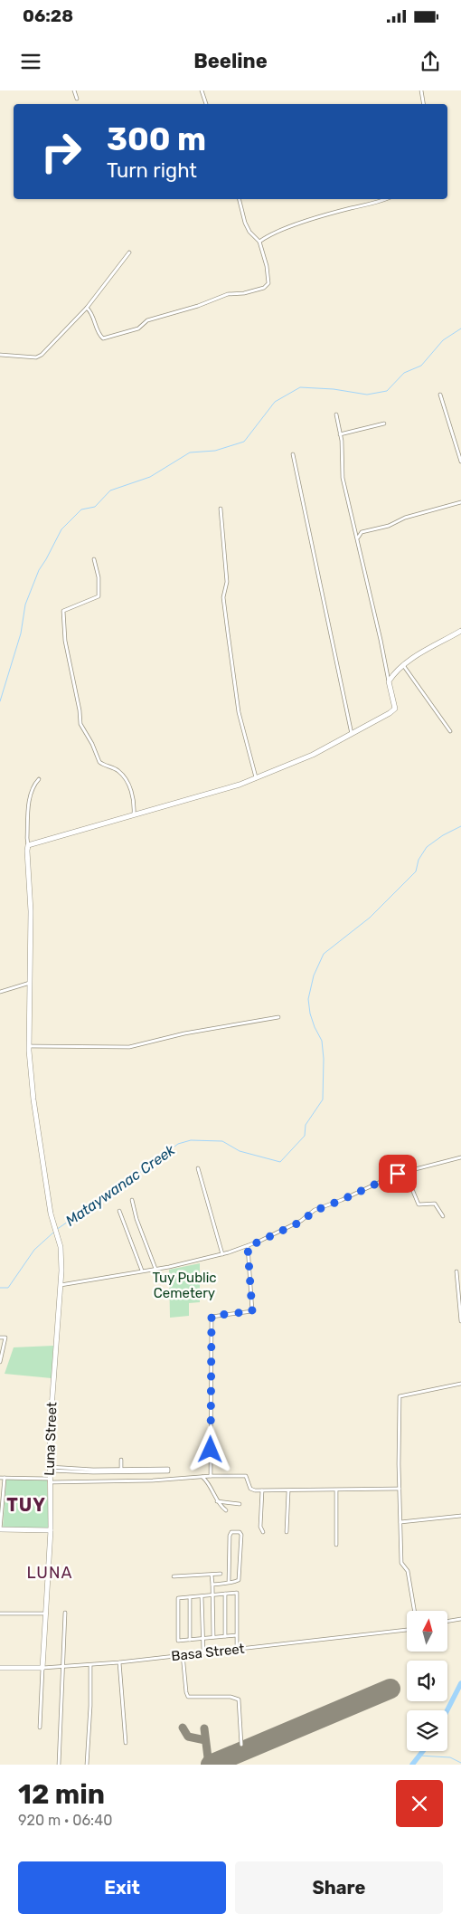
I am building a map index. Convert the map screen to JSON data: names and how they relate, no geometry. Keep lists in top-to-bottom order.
{
  "streets": {
    "street": ["Luna Street", "Basa Street"]
  },
  "crossings": [
    ["Luna Street", "Basa Street"]
  ],
  "districts": ["TUY", "LUNA"],
  "water": ["Mataywanac Creek"],
  "parks": ["Tuy Public Cemetery"],
  "north": "top",
  "page": {
    "status": "06:28",
    "header": "Beeline",
    "turn": ["300 m", "Turn right"],
    "heading": ["12 min", "920 m · 06:40"],
    "buttons": ["Exit", "Share"]
  }
}
